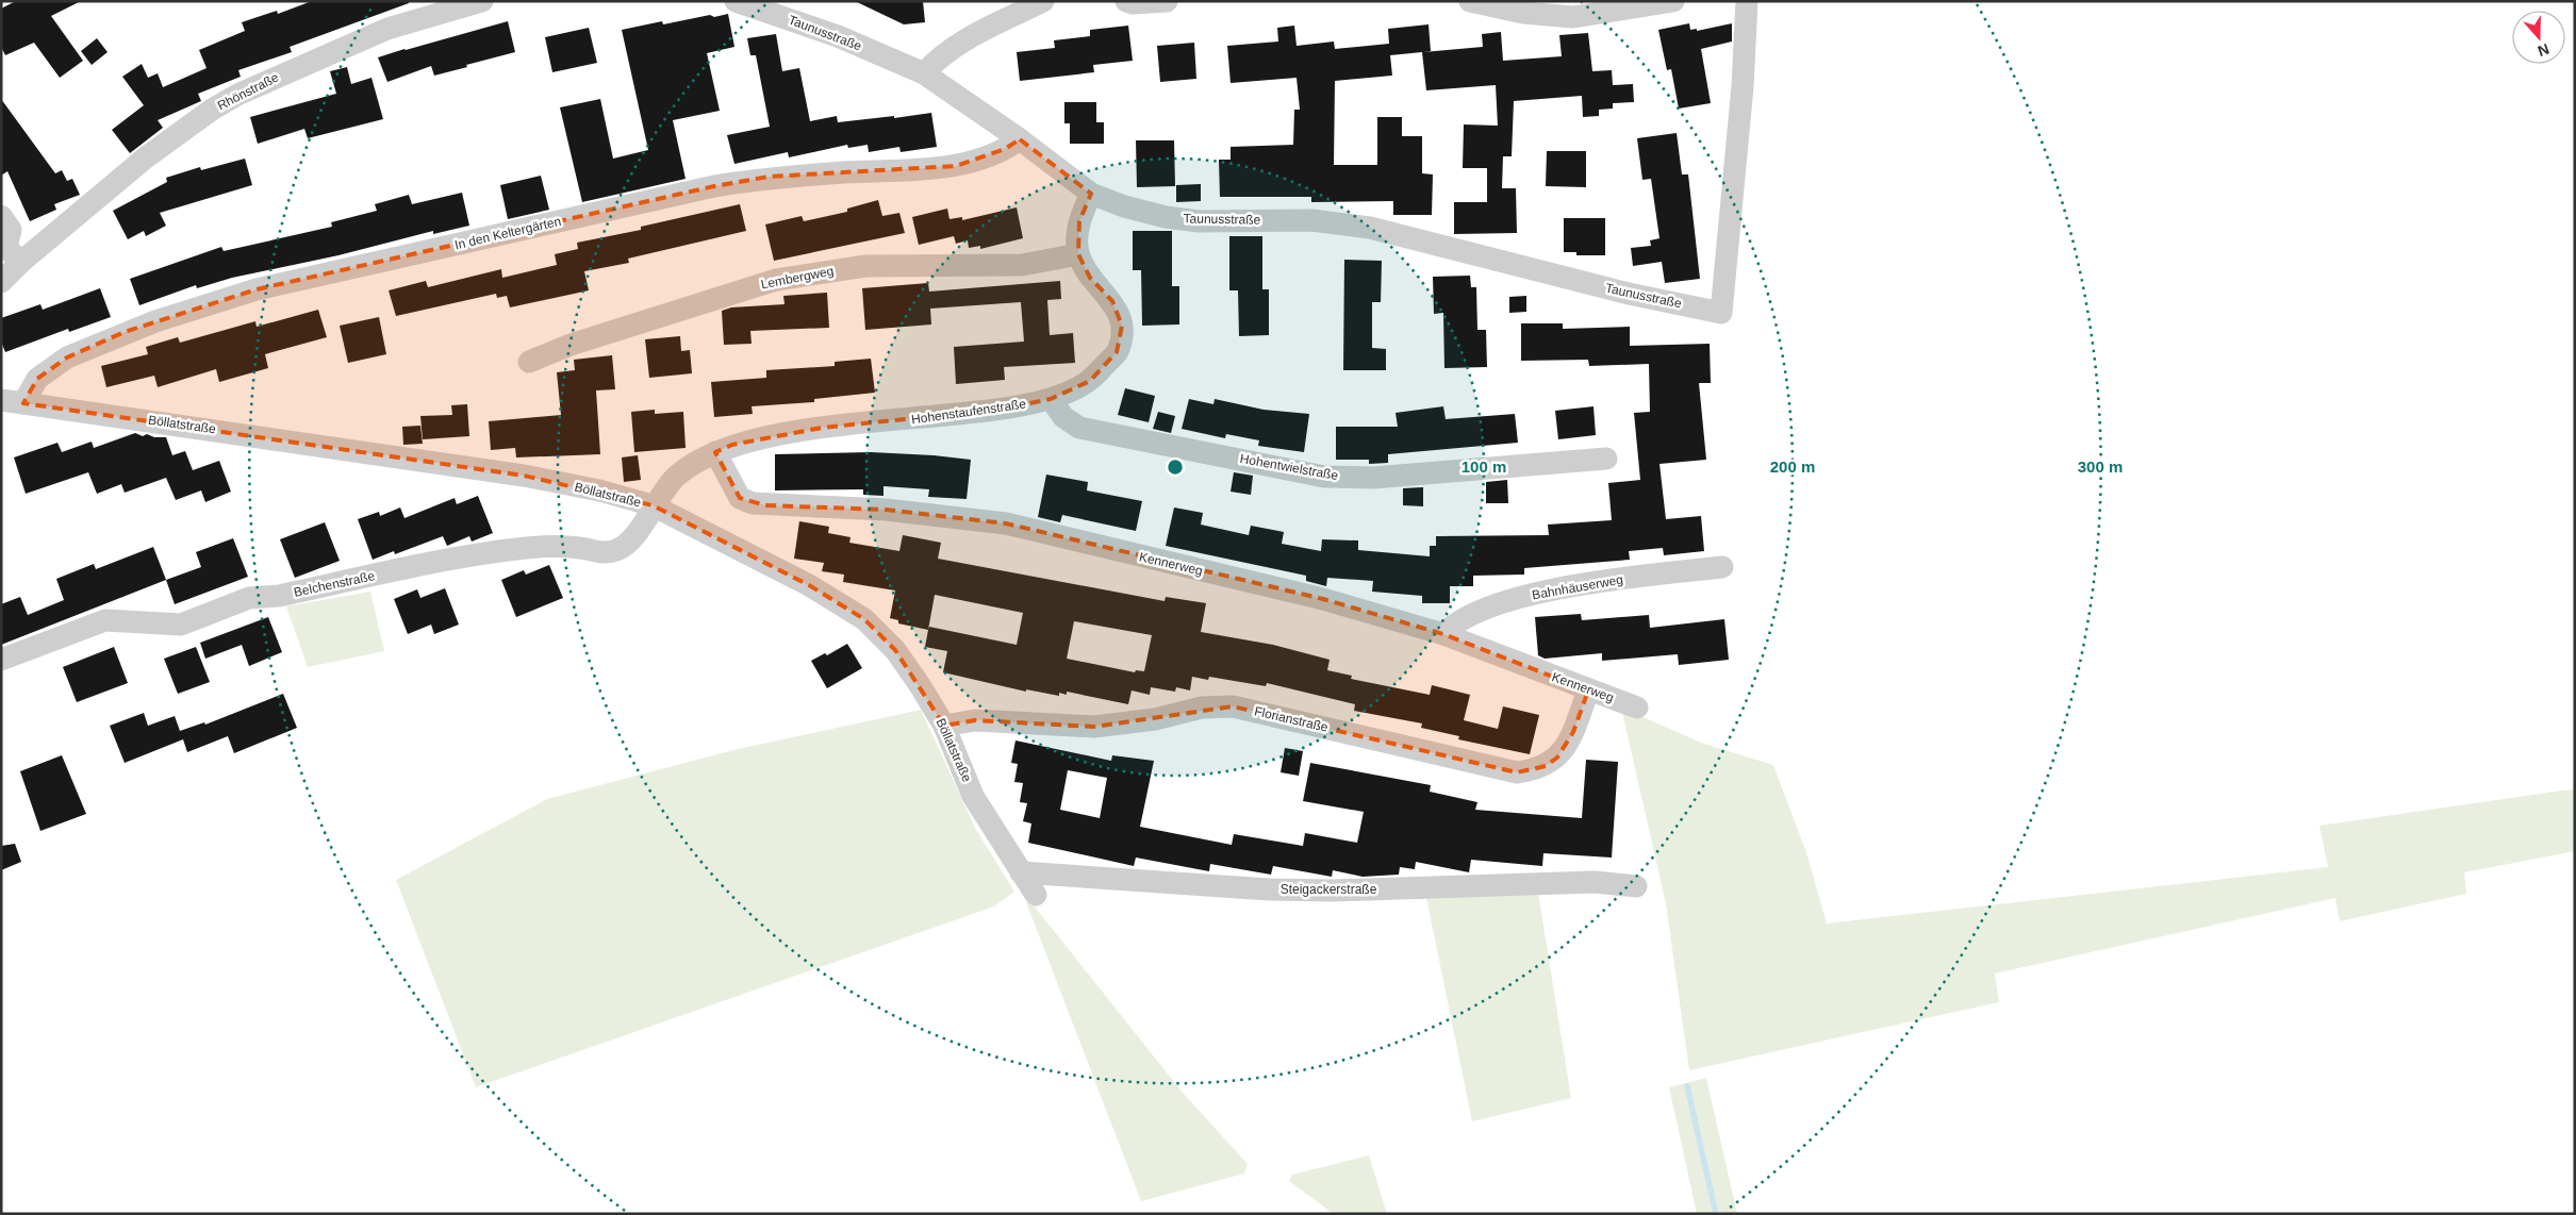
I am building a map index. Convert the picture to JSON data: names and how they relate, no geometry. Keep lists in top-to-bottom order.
{
  "streets": {
    "street": [
      "Taunusstraße",
      "Rhönstraße",
      "In den Keltergärten",
      "Lembergweg",
      "Hohenstaufenstraße",
      "Böllatstraße",
      "Hohentwielstraße",
      "Kennerweg",
      "Belchenstraße",
      "Bahnhäuserweg",
      "Florianstraße",
      "Steigackerstraße"
    ]
  },
  "crossings": [
    ["Taunusstraße", "In den Keltergärten"],
    ["Taunusstraße", "Hohenstaufenstraße"],
    ["In den Keltergärten", "Böllatstraße"],
    ["Lembergweg", "Hohenstaufenstraße"],
    ["Hohenstaufenstraße", "Böllatstraße"],
    ["Hohenstaufenstraße", "Hohentwielstraße"],
    ["Hohenstaufenstraße", "Kennerweg"],
    ["Hohenstaufenstraße", "Belchenstraße"],
    ["Böllatstraße", "Belchenstraße"],
    ["Böllatstraße", "Florianstraße"],
    ["Böllatstraße", "Steigackerstraße"],
    ["Kennerweg", "Bahnhäuserweg"],
    ["Kennerweg", "Florianstraße"]
  ],
  "north": "bottom",
  "rings": ["100 m", "200 m", "300 m"]
}
